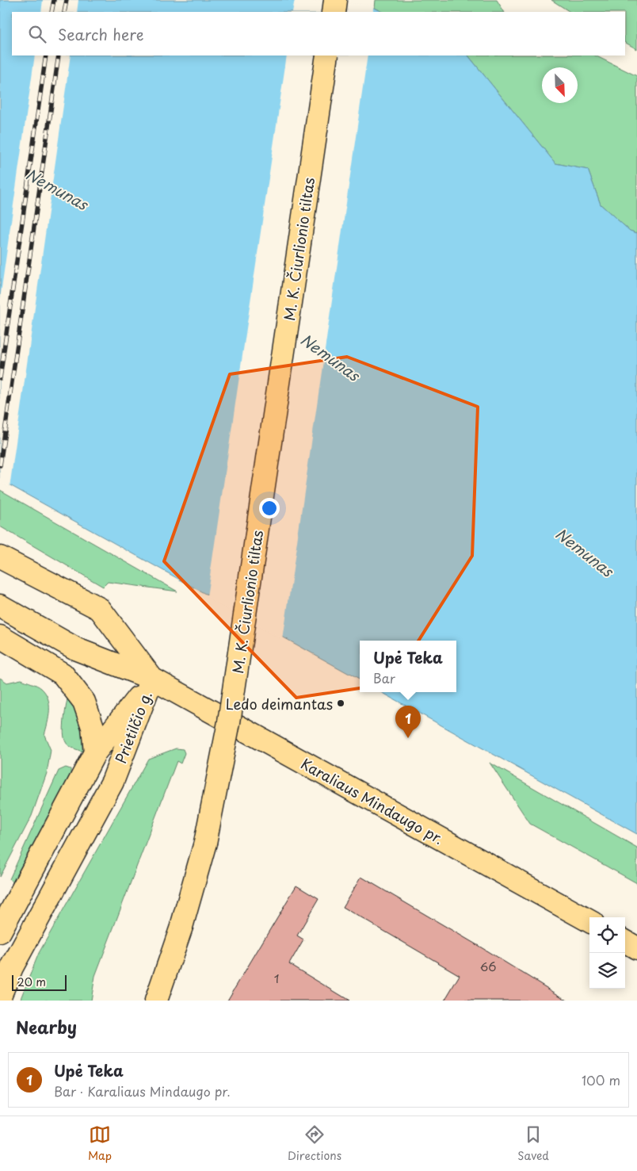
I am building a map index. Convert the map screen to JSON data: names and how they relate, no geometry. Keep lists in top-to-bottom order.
{
  "streets": {
    "main road": ["M. K. Čiurlionio tiltas", "Prietilčio g.", "Karaliaus Mindaugo pr."]
  },
  "crossings": [
    ["Prietilčio g.", "Karaliaus Mindaugo pr."]
  ],
  "water": ["Nemunas"],
  "places": ["Ledo deimantas"],
  "house_numbers": ["66", "1"],
  "scale_bar": "20 m",
  "north": "bottom right",
  "page": {
    "search": "Search here",
    "popup": ["Upė Teka", "Bar"],
    "pins": "1",
    "scale": "20 m",
    "heading": "Nearby",
    "list": [
      {
        "mark": "1",
        "name": "Upė Teka",
        "note": "Bar · Karaliaus Mindaugo pr.",
        "value": "100 m"
      }
    ],
    "nav": ["Map", "Directions", "Saved"]
  }
}
